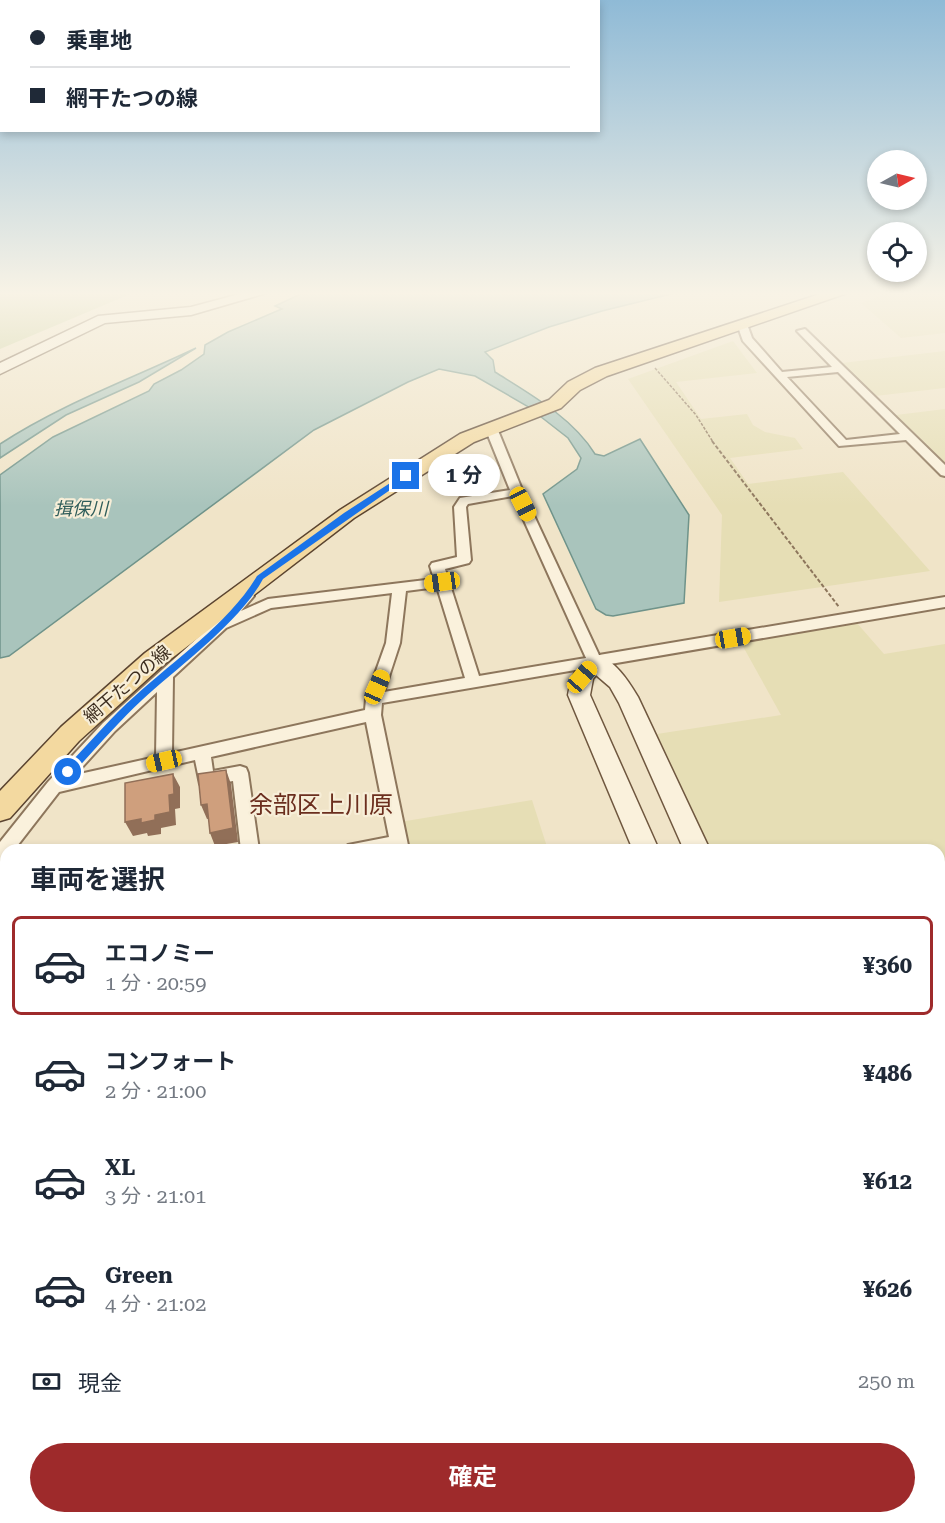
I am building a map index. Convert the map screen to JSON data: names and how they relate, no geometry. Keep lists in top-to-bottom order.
{
  "streets": {
    "main road": ["網干たつの線"]
  },
  "districts": ["余部区上川原"],
  "water": ["揖保川"],
  "north": "right",
  "page": {
    "banner": ["乗車地", "網干たつの線"],
    "bubble": "1 分",
    "heading": "車両を選択",
    "list": [
      {
        "name": "エコノミー",
        "note": "1 分 · 20:59",
        "value": "¥360"
      },
      {
        "name": "コンフォート",
        "note": "2 分 · 21:00",
        "value": "¥486"
      },
      {
        "name": "XL",
        "note": "3 分 · 21:01",
        "value": "¥612"
      },
      {
        "name": "Green",
        "note": "4 分 · 21:02",
        "value": "¥626"
      }
    ],
    "pay": ["現金", "250 m"],
    "buttons": "確定"
  }
}
